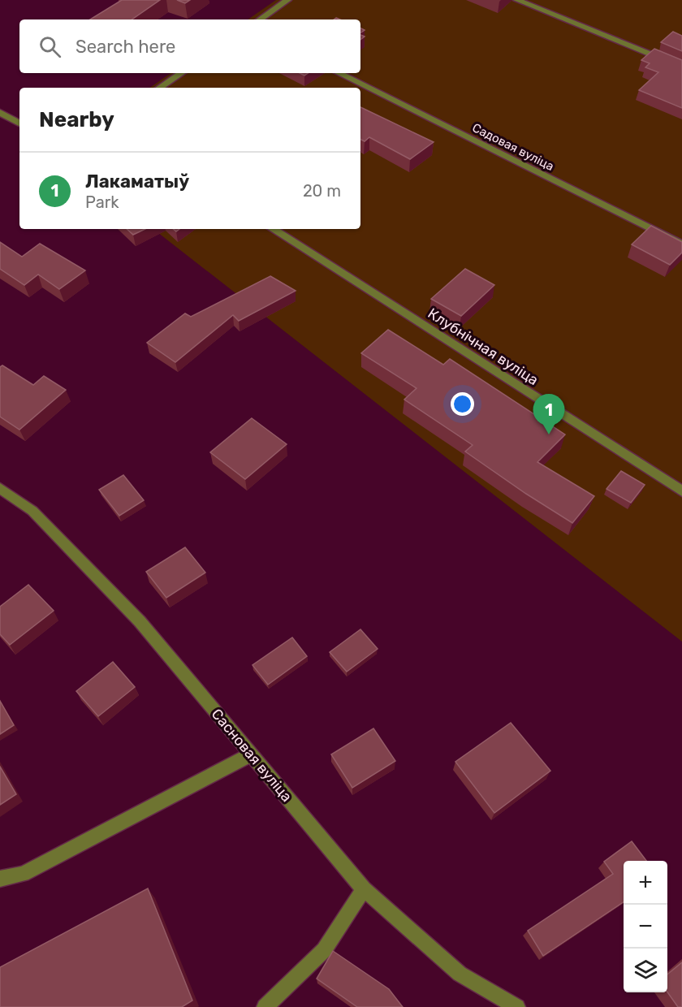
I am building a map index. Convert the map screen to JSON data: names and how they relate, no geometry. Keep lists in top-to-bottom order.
{
  "streets": {
    "street": ["Садовая вуліца", "Клубнічная вуліца", "Сасновая вуліца"]
  },
  "page": {
    "search": "Search here",
    "heading": "Nearby",
    "list": [
      {
        "mark": "1",
        "name": "Лакаматыў",
        "note": "Park",
        "value": "20 m"
      }
    ],
    "pins": "1",
    "map_buttons": ["+", "−"]
  }
}
